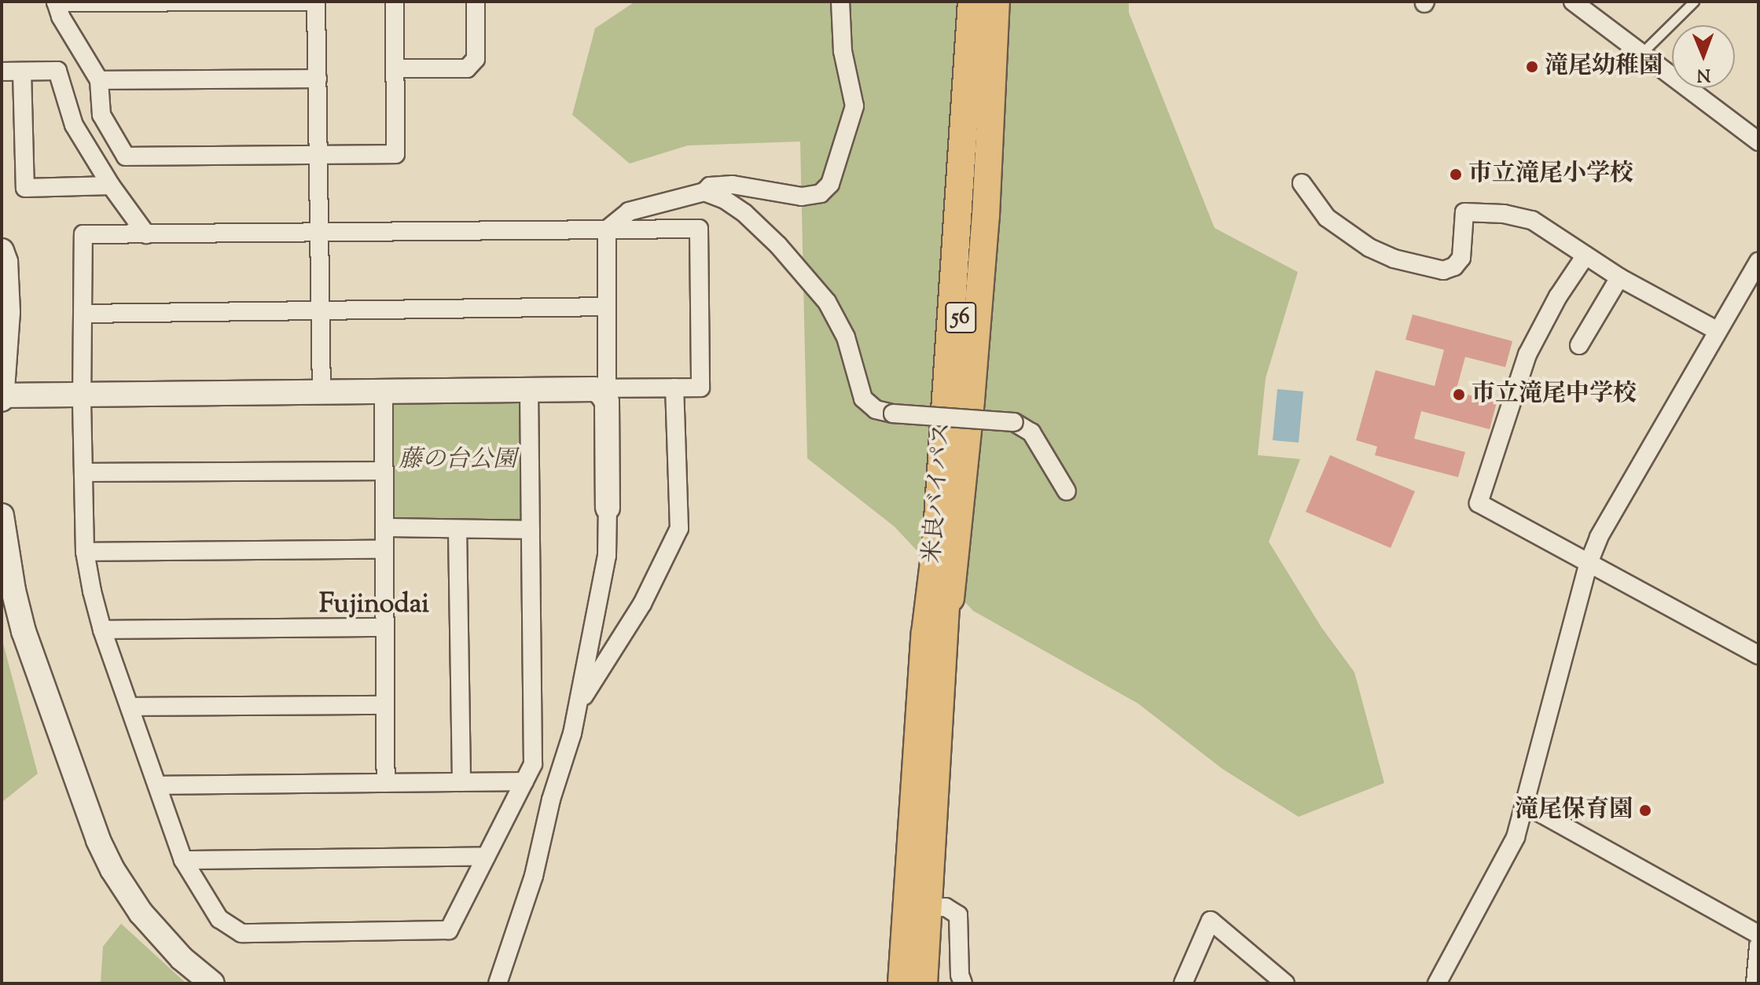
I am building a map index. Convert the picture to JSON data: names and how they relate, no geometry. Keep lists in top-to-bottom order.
{
  "streets": {
    "main road": ["56", "米良バイパス"]
  },
  "districts": ["Fujinodai"],
  "parks": ["藤の台公園"],
  "places": [
    "滝尾幼稚園",
    "市立滝尾小学校",
    "市立滝尾中学校",
    "滝尾保育園"
  ],
  "north": "bottom"
}
